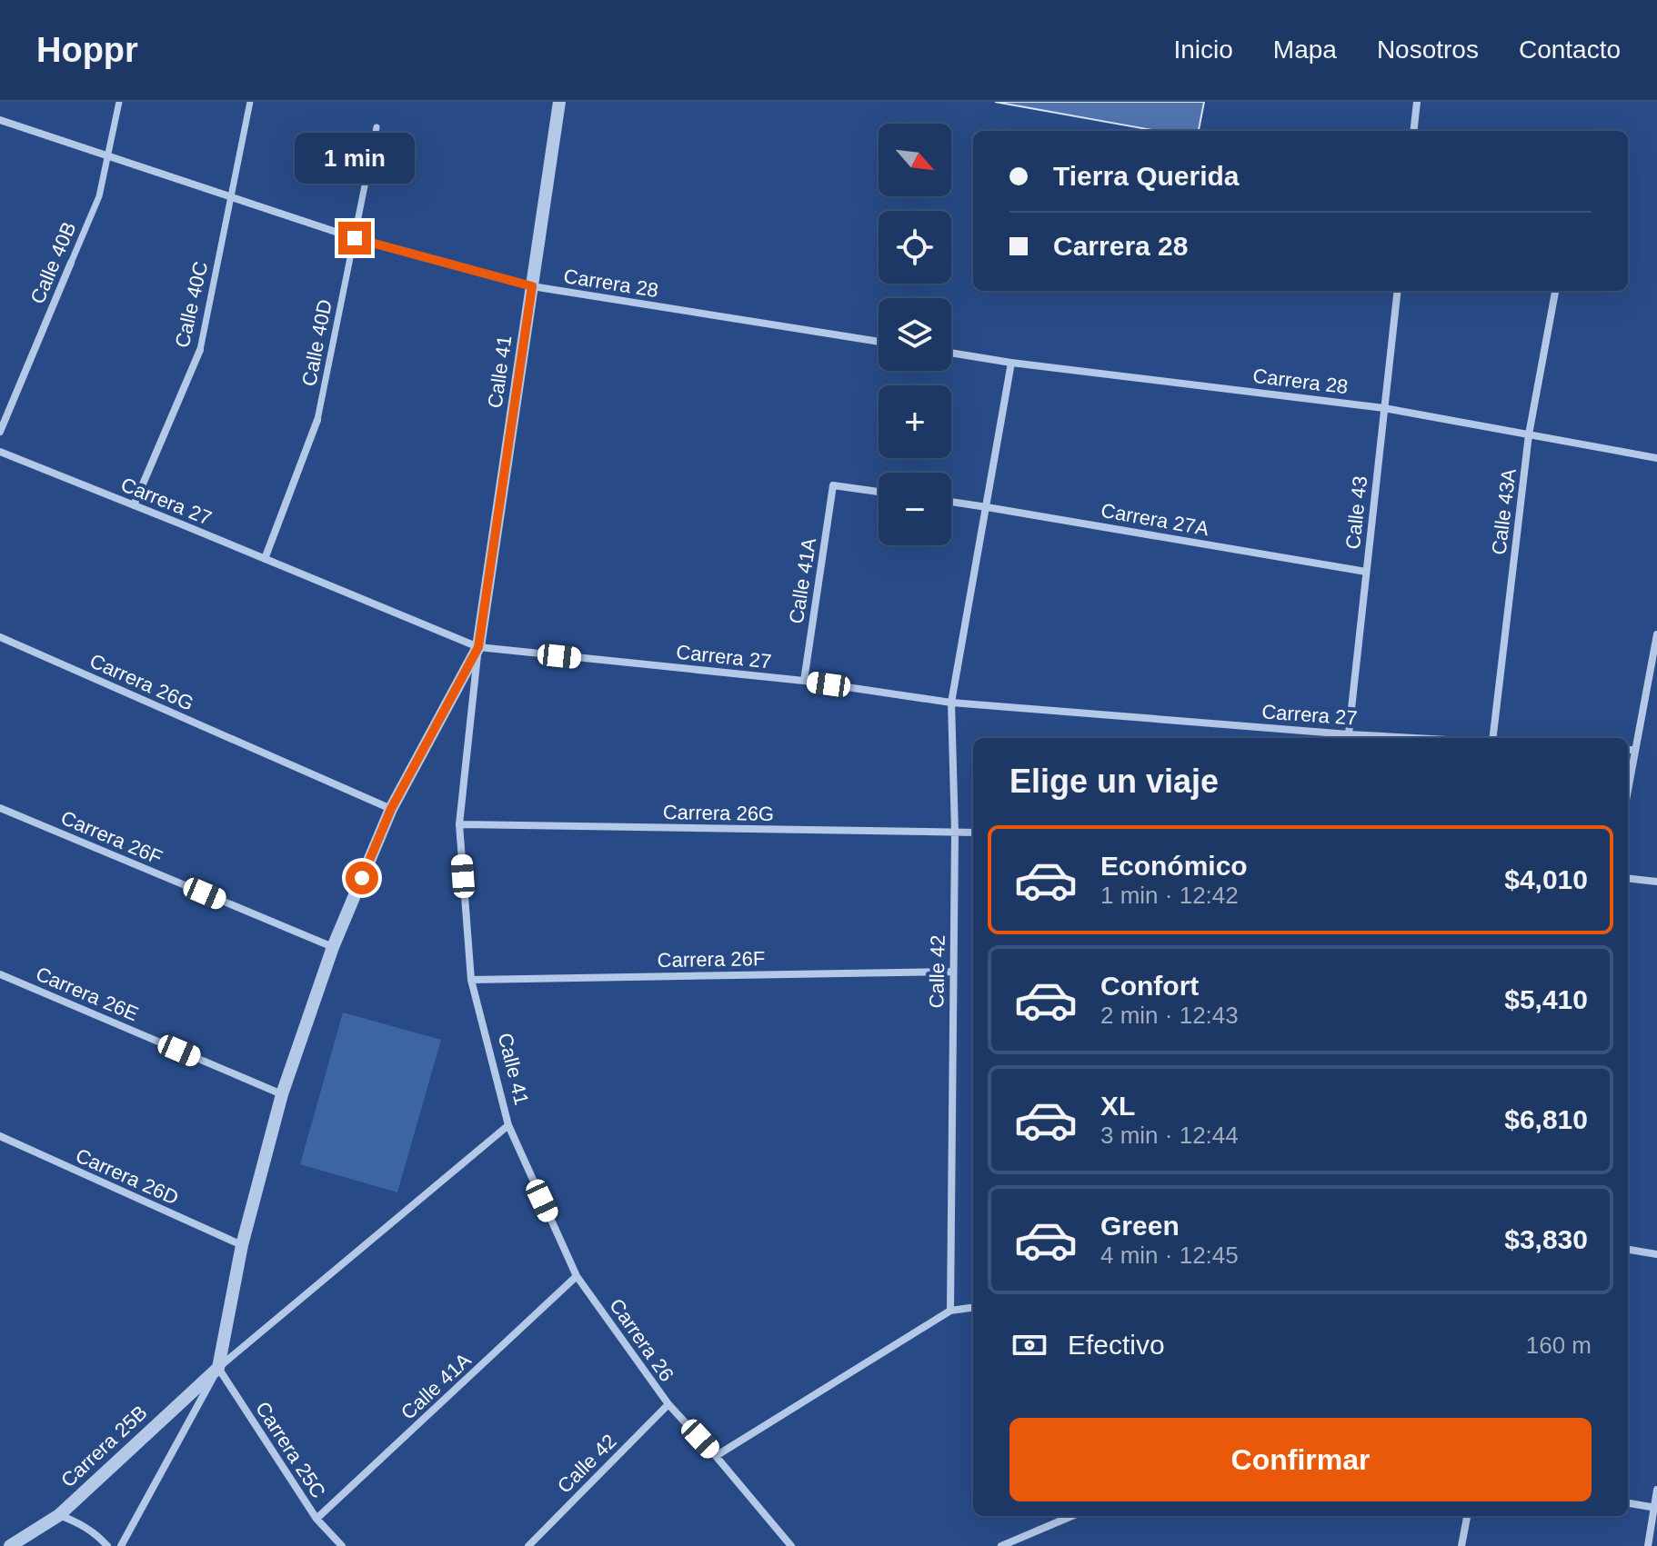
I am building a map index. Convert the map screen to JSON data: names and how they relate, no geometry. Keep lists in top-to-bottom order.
{
  "streets": {
    "street": [
      "Calle 40B",
      "Carrera 28",
      "Calle 40C",
      "Calle 40D",
      "Calle 41",
      "Carrera 27",
      "Calle 43A",
      "Calle 43",
      "Carrera 27A",
      "Calle 41A",
      "Carrera 26G",
      "Carrera 26F",
      "Calle 42",
      "Carrera 26E",
      "Carrera 26D",
      "Carrera 26",
      "Carrera 25B",
      "Carrera 25C"
    ]
  },
  "crossings": [
    ["Calle 40B", "Carrera 28"],
    ["Carrera 28", "Calle 40C"],
    ["Carrera 28", "Calle 40D"],
    ["Carrera 28", "Calle 41"],
    ["Carrera 28", "Calle 43A"],
    ["Carrera 28", "Calle 43"],
    ["Carrera 28", "Calle 42"],
    ["Calle 40C", "Carrera 27"],
    ["Calle 40D", "Carrera 27"],
    ["Calle 41", "Carrera 27"],
    ["Calle 41", "Carrera 26G"],
    ["Calle 41", "Carrera 26F"],
    ["Calle 41", "Carrera 26E"],
    ["Calle 41", "Carrera 26D"],
    ["Calle 41", "Carrera 26"],
    ["Calle 41", "Carrera 25B"],
    ["Calle 41", "Carrera 25C"],
    ["Carrera 27", "Calle 43"],
    ["Carrera 27", "Calle 41A"],
    ["Carrera 27", "Calle 42"],
    ["Calle 43", "Carrera 27A"],
    ["Carrera 27A", "Calle 42"],
    ["Calle 41A", "Carrera 26"],
    ["Calle 41A", "Carrera 25C"],
    ["Carrera 26G", "Calle 42"],
    ["Carrera 26F", "Calle 42"],
    ["Calle 42", "Carrera 26"],
    ["Carrera 25B", "Carrera 25C"]
  ],
  "north": "bottom right",
  "page": {
    "header": "Hoppr",
    "nav": [
      "Inicio",
      "Mapa",
      "Nosotros",
      "Contacto"
    ],
    "map_buttons": ["+", "−"],
    "banner": ["Tierra Querida", "Carrera 28"],
    "bubble": "1 min",
    "heading": "Elige un viaje",
    "list": [
      {
        "name": "Económico",
        "note": "1 min · 12:42",
        "value": "$4,010"
      },
      {
        "name": "Confort",
        "note": "2 min · 12:43",
        "value": "$5,410"
      },
      {
        "name": "XL",
        "note": "3 min · 12:44",
        "value": "$6,810"
      },
      {
        "name": "Green",
        "note": "4 min · 12:45",
        "value": "$3,830"
      }
    ],
    "pay": ["Efectivo", "160 m"],
    "buttons": "Confirmar"
  }
}
